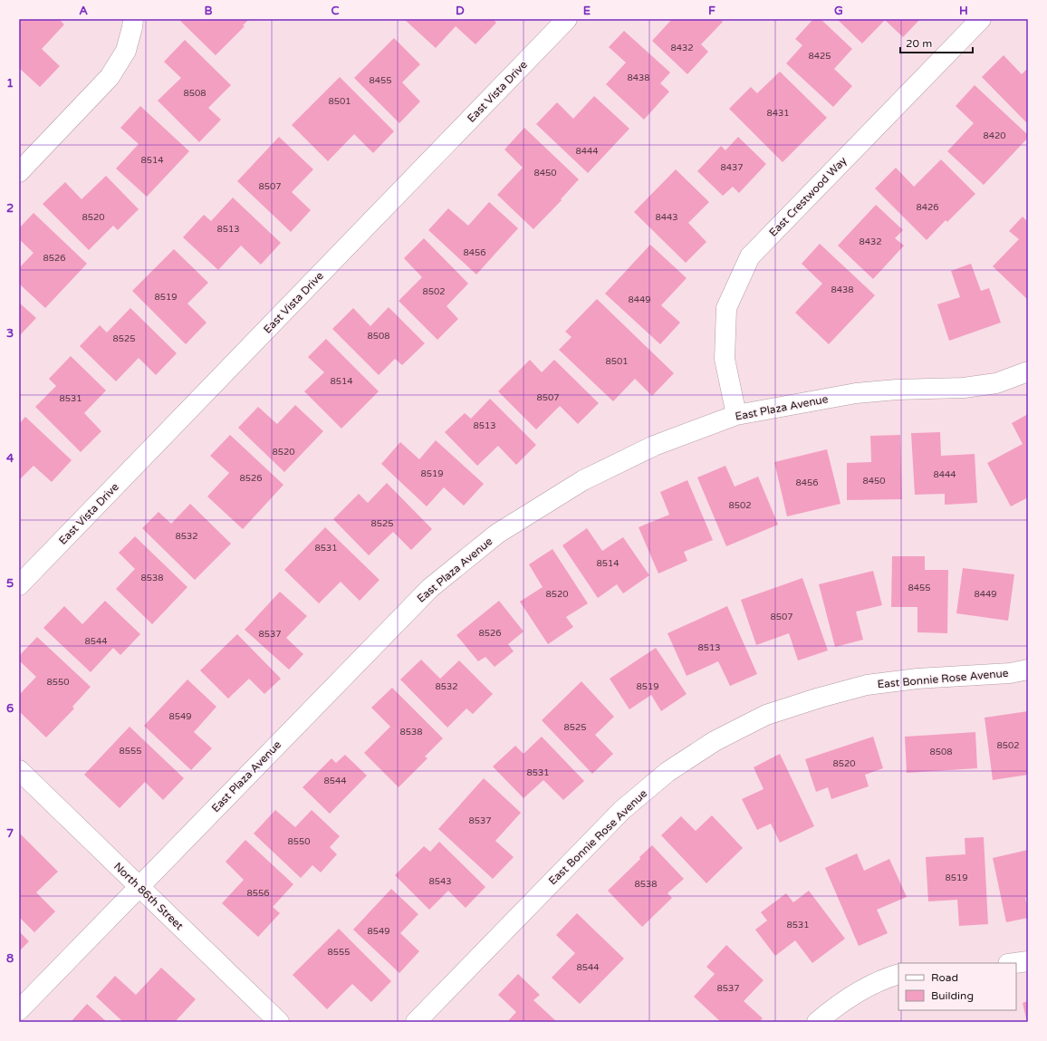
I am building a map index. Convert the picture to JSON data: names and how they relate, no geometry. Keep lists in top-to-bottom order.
{
  "streets": {
    "street": [
      "East Vista Drive",
      "East Crestwood Way",
      "East Plaza Avenue",
      "East Bonnie Rose Avenue",
      "North 86th Street"
    ]
  },
  "crossings": [
    ["East Crestwood Way", "East Plaza Avenue"],
    ["East Plaza Avenue", "North 86th Street"]
  ],
  "house_numbers": [
    "8432",
    "8425",
    "8438",
    "8455",
    "8508",
    "8501",
    "8431",
    "8420",
    "8444",
    "8514",
    "8437",
    "8450",
    "8507",
    "8426",
    "8520",
    "8443",
    "8513",
    "8432",
    "8456",
    "8526",
    "8438",
    "8502",
    "8519",
    "8449",
    "8508",
    "8525",
    "8501",
    "8514",
    "8507",
    "8531",
    "8513",
    "8520",
    "8519",
    "8444",
    "8526",
    "8450",
    "8456",
    "8502",
    "8525",
    "8532",
    "8531",
    "8514",
    "8538",
    "8455",
    "8520",
    "8449",
    "8507",
    "8526",
    "8537",
    "8544",
    "8513",
    "8550",
    "8532",
    "8519",
    "8549",
    "8525",
    "8538",
    "8502",
    "8555",
    "8508",
    "8520",
    "8531",
    "8544",
    "8537",
    "8550",
    "8519",
    "8543",
    "8538",
    "8556",
    "8531",
    "8549",
    "8555",
    "8544",
    "8537"
  ],
  "legend": ["Road", "Building"],
  "scale_bar": "20 m",
  "grid": {
    "columns": [
      "A",
      "B",
      "C",
      "D",
      "E",
      "F",
      "G",
      "H"
    ],
    "rows": [
      "1",
      "2",
      "3",
      "4",
      "5",
      "6",
      "7",
      "8"
    ]
  }
}
